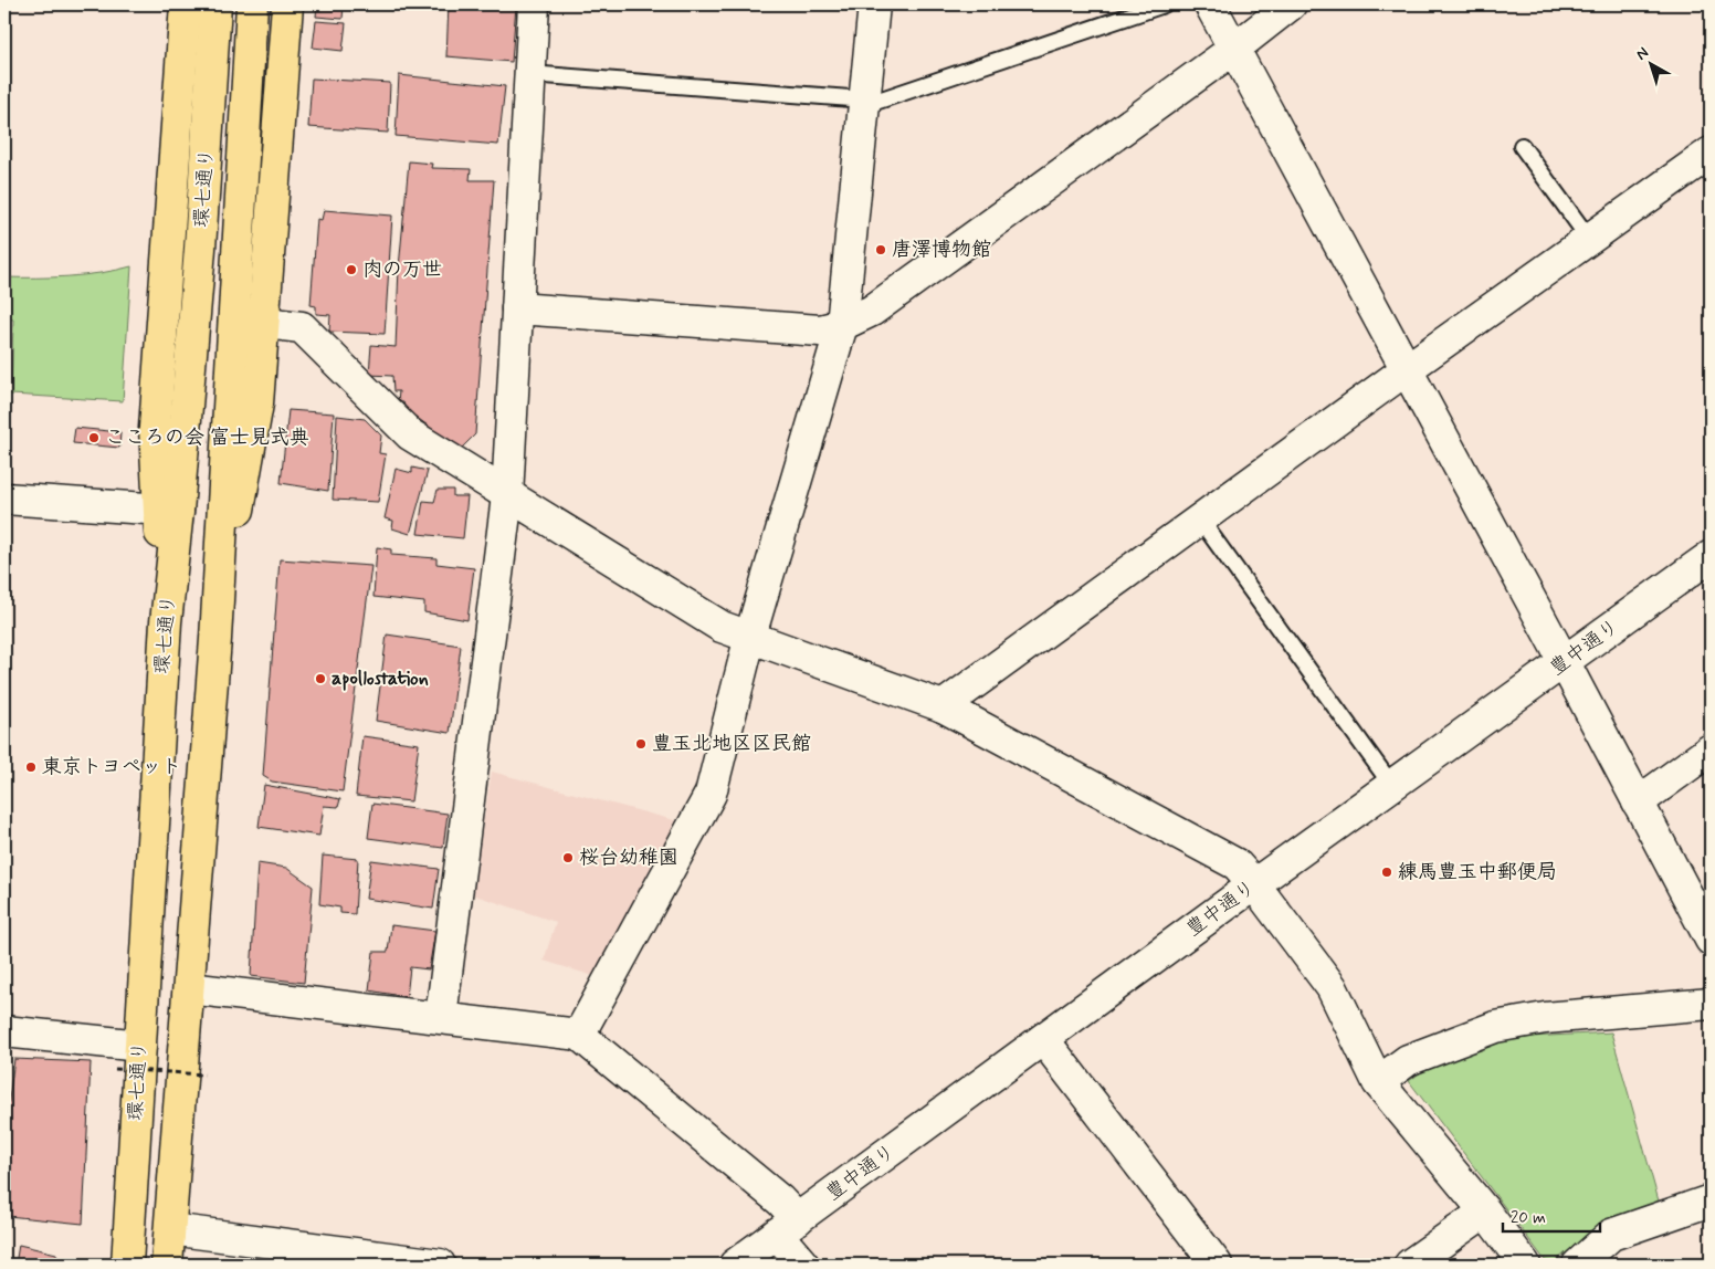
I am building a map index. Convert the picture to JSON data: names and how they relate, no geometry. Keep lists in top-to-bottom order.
{
  "streets": {
    "main road": ["環七通り"],
    "street": ["豊中通り"]
  },
  "places": [
    "唐澤博物館",
    "肉の万世",
    "こころの会 富士見式典",
    "apollostation",
    "豊玉北地区区民館",
    "東京トヨペット",
    "桜台幼稚園",
    "練馬豊玉中郵便局"
  ],
  "scale_bar": "20 m",
  "north": "top left"
}
